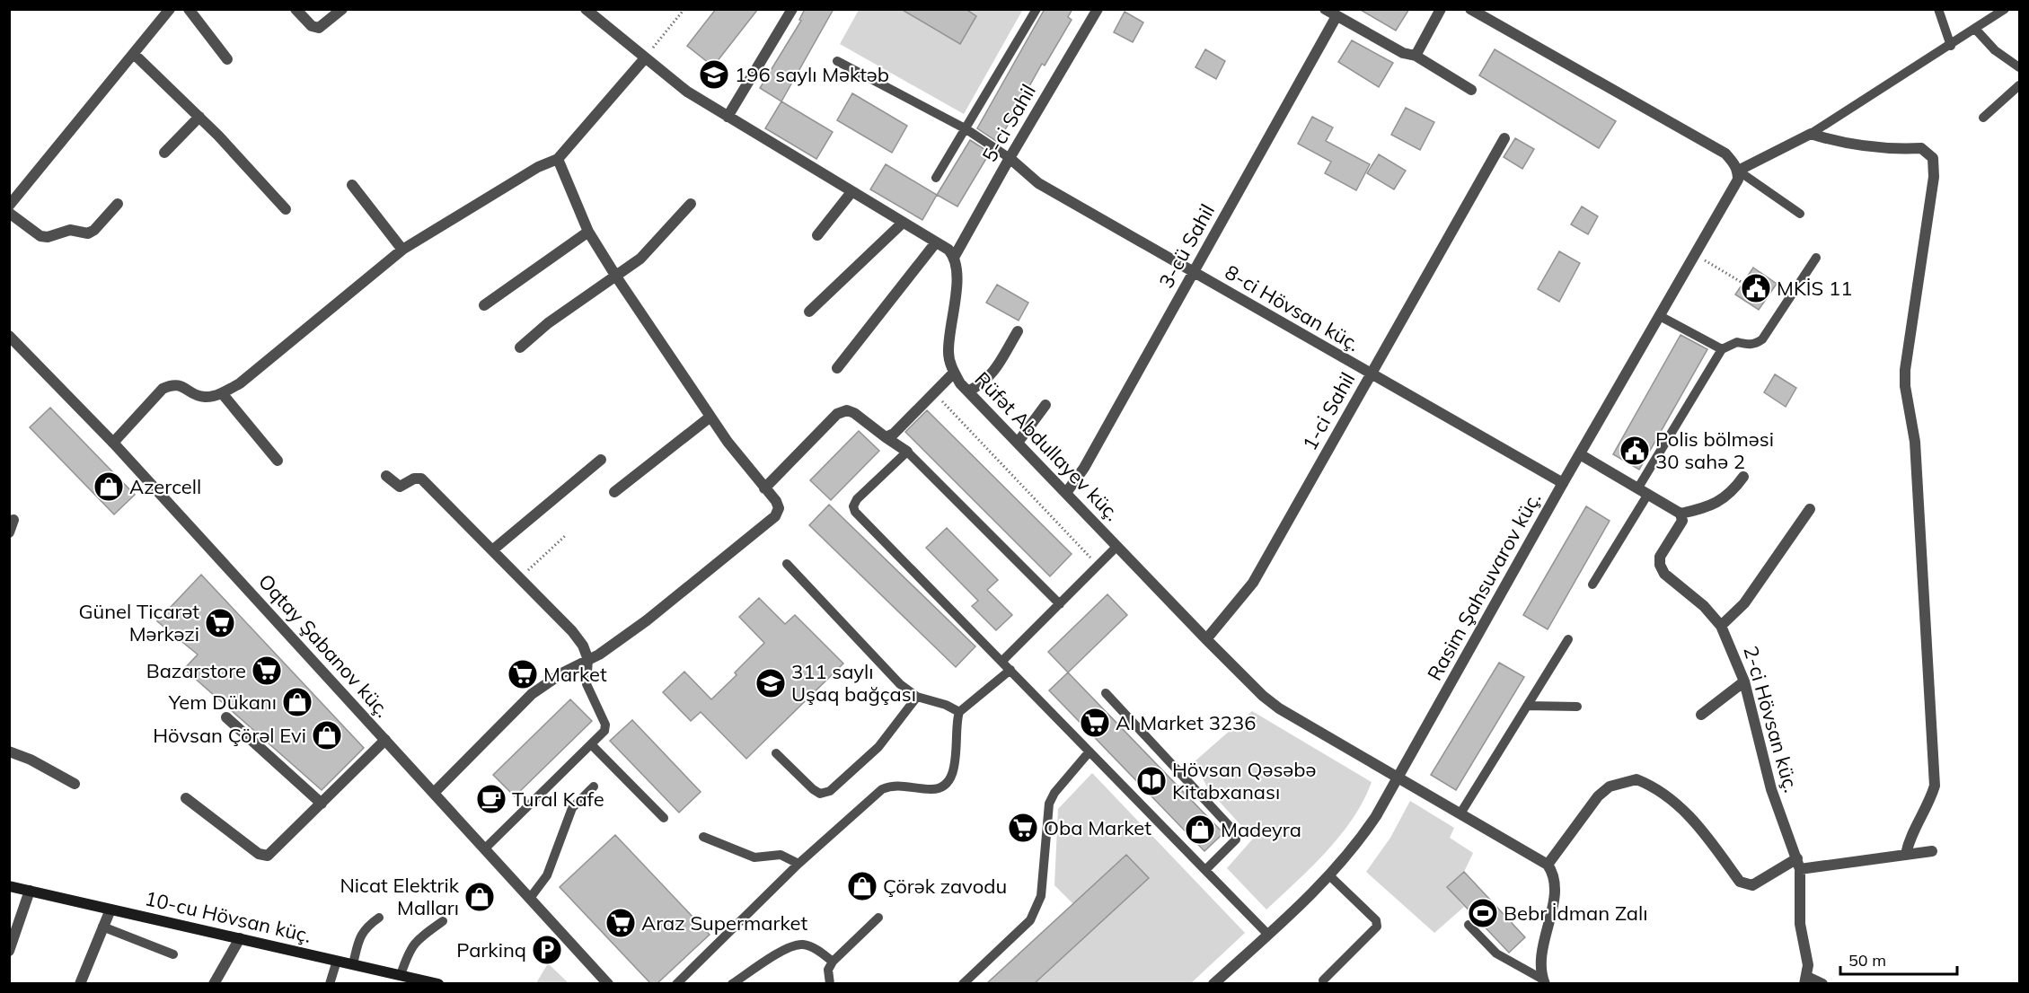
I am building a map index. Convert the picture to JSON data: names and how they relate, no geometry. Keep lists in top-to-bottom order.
{
  "streets": {
    "main road": ["10-cu Hövsan küç."],
    "street": [
      "5-ci Sahil",
      "3-cü Sahil",
      "8-ci Hövsan küç.",
      "1-ci Sahil",
      "Rüfət Abdullayev küç.",
      "Rasim Şahsuvarov küç.",
      "Oqtay Şabanov küç.",
      "2-ci Hövsan küç."
    ]
  },
  "crossings": [
    ["5-ci Sahil", "8-ci Hövsan küç."],
    ["5-ci Sahil", "Rüfət Abdullayev küç."],
    ["3-cü Sahil", "8-ci Hövsan küç."],
    ["3-cü Sahil", "Rüfət Abdullayev küç."],
    ["8-ci Hövsan küç.", "1-ci Sahil"],
    ["8-ci Hövsan küç.", "Rasim Şahsuvarov küç."],
    ["1-ci Sahil", "Rüfət Abdullayev küç."],
    ["Rüfət Abdullayev küç.", "Rasim Şahsuvarov küç."]
  ],
  "places": {
    "school or university": ["196 saylı Məktəb", "311 saylı Uşaq bağçası"],
    "public building": ["MKİS 11", "Polis bölməsi 30 sahə 2"],
    "shop": [
      "Azercell",
      "Yem Dükanı",
      "Hövsan Çörəl Evi",
      "Madeyra",
      "Çörək zavodu",
      "Nicat Elektrik Malları"
    ],
    "supermarket": [
      "Günel Ticarət Mərkəzi",
      "Bazarstore",
      "Market",
      "Al Market 3236",
      "Oba Market",
      "Araz Supermarket"
    ],
    "library": ["Hövsan Qəsəbə Kitabxanası"],
    "cafe": ["Tural Kafe"],
    "sports": ["Bebr İdman Zalı"],
    "parking": ["Parkinq"]
  },
  "scale_bar": "50 m"
}
